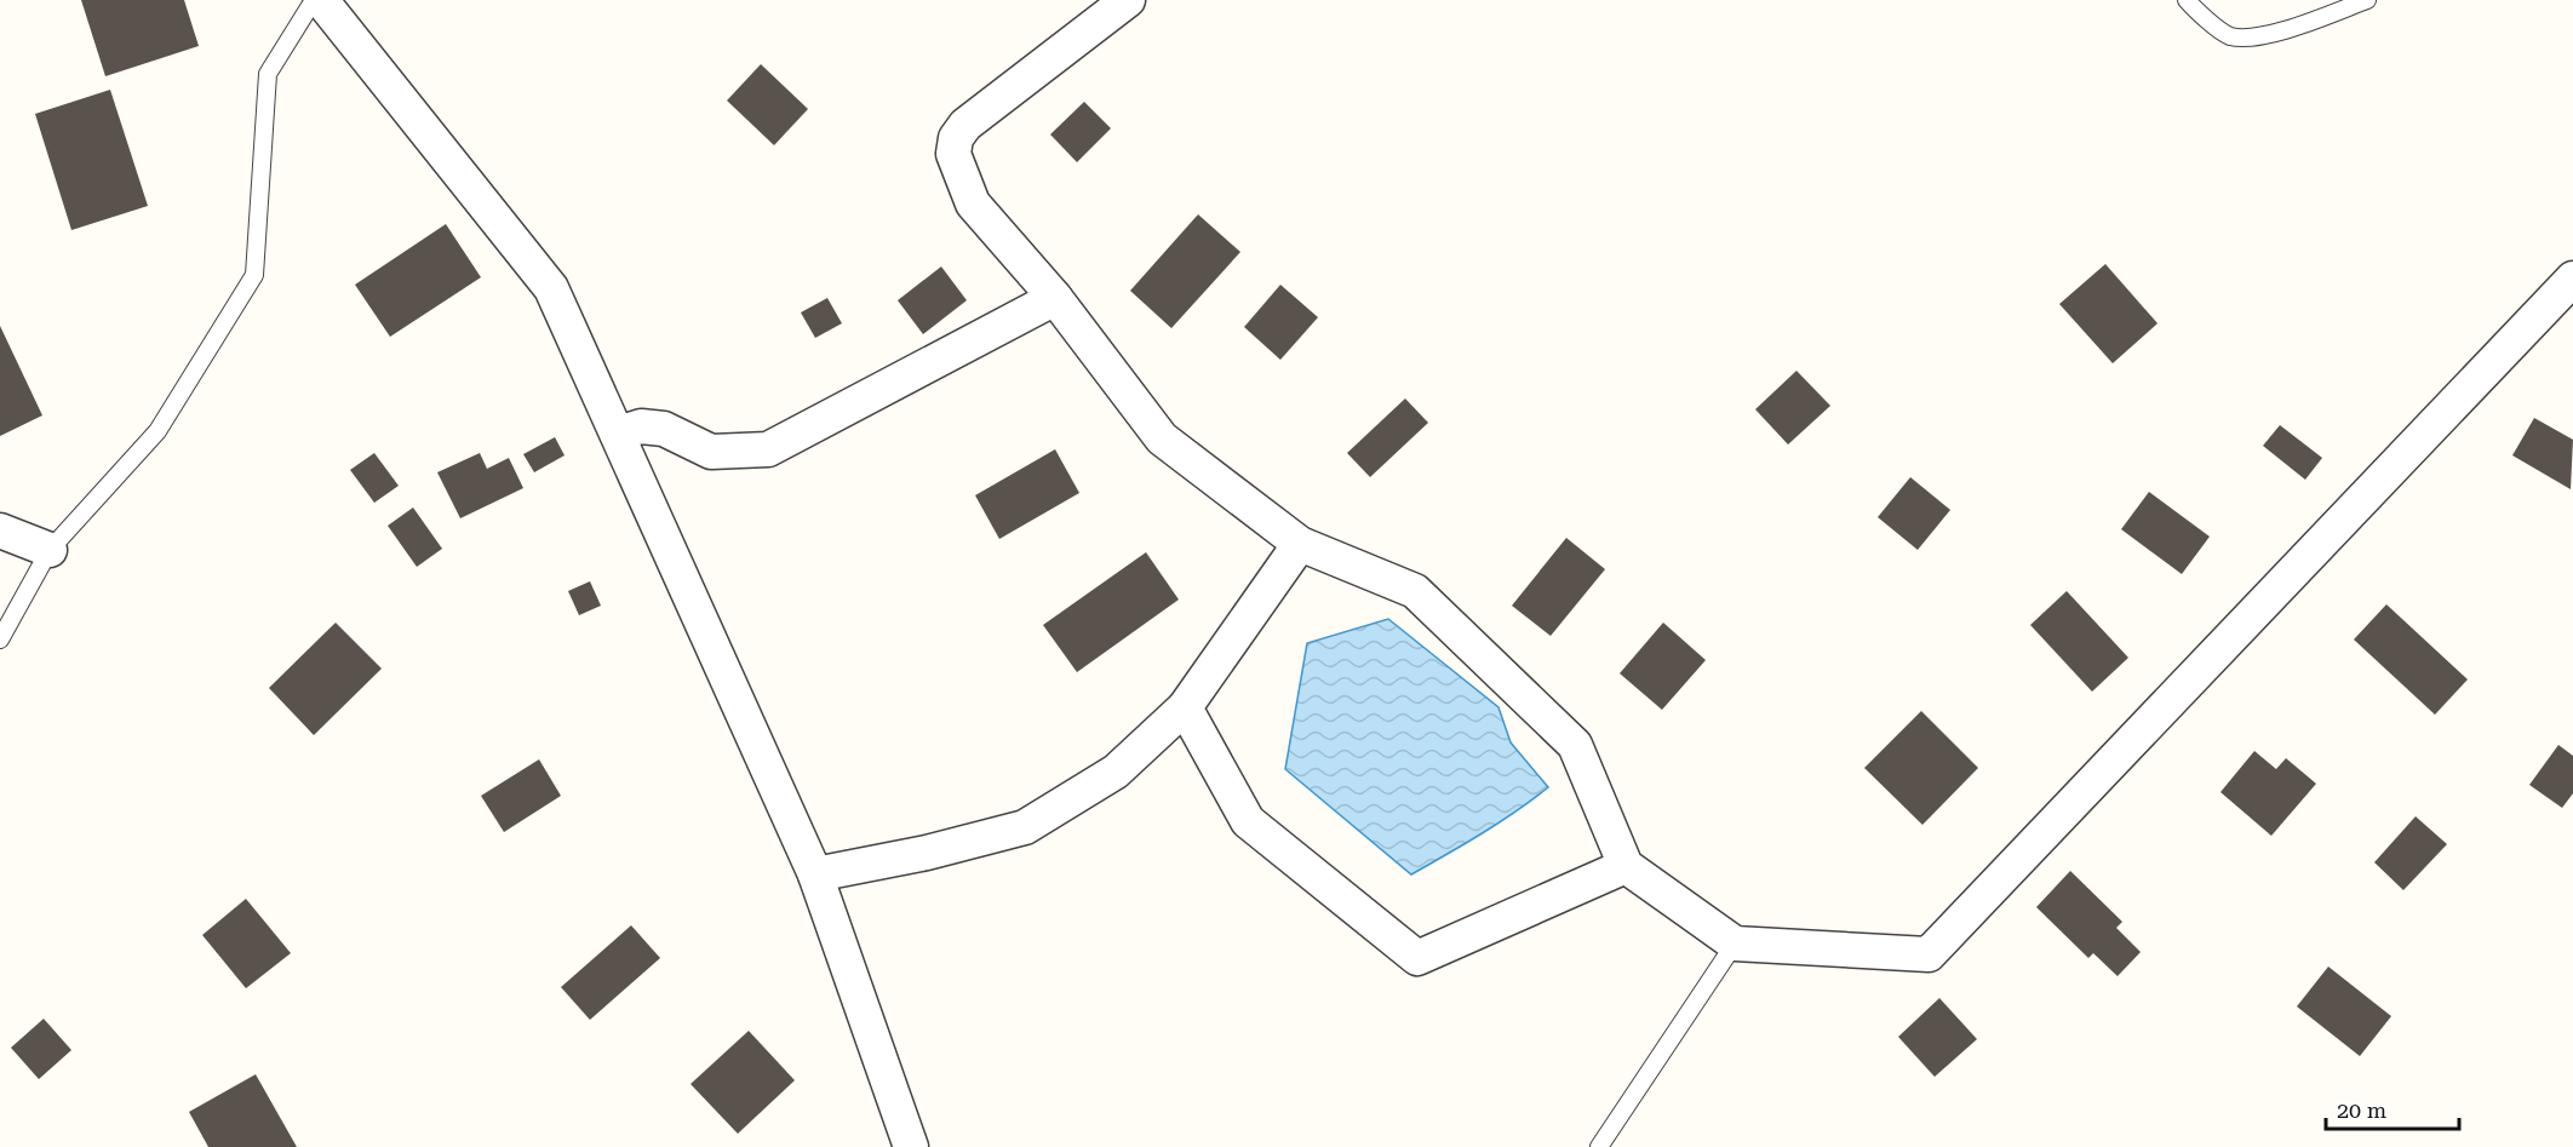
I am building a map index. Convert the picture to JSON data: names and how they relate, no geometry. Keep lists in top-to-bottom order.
{
  "scale_bar": "20 m"
}
